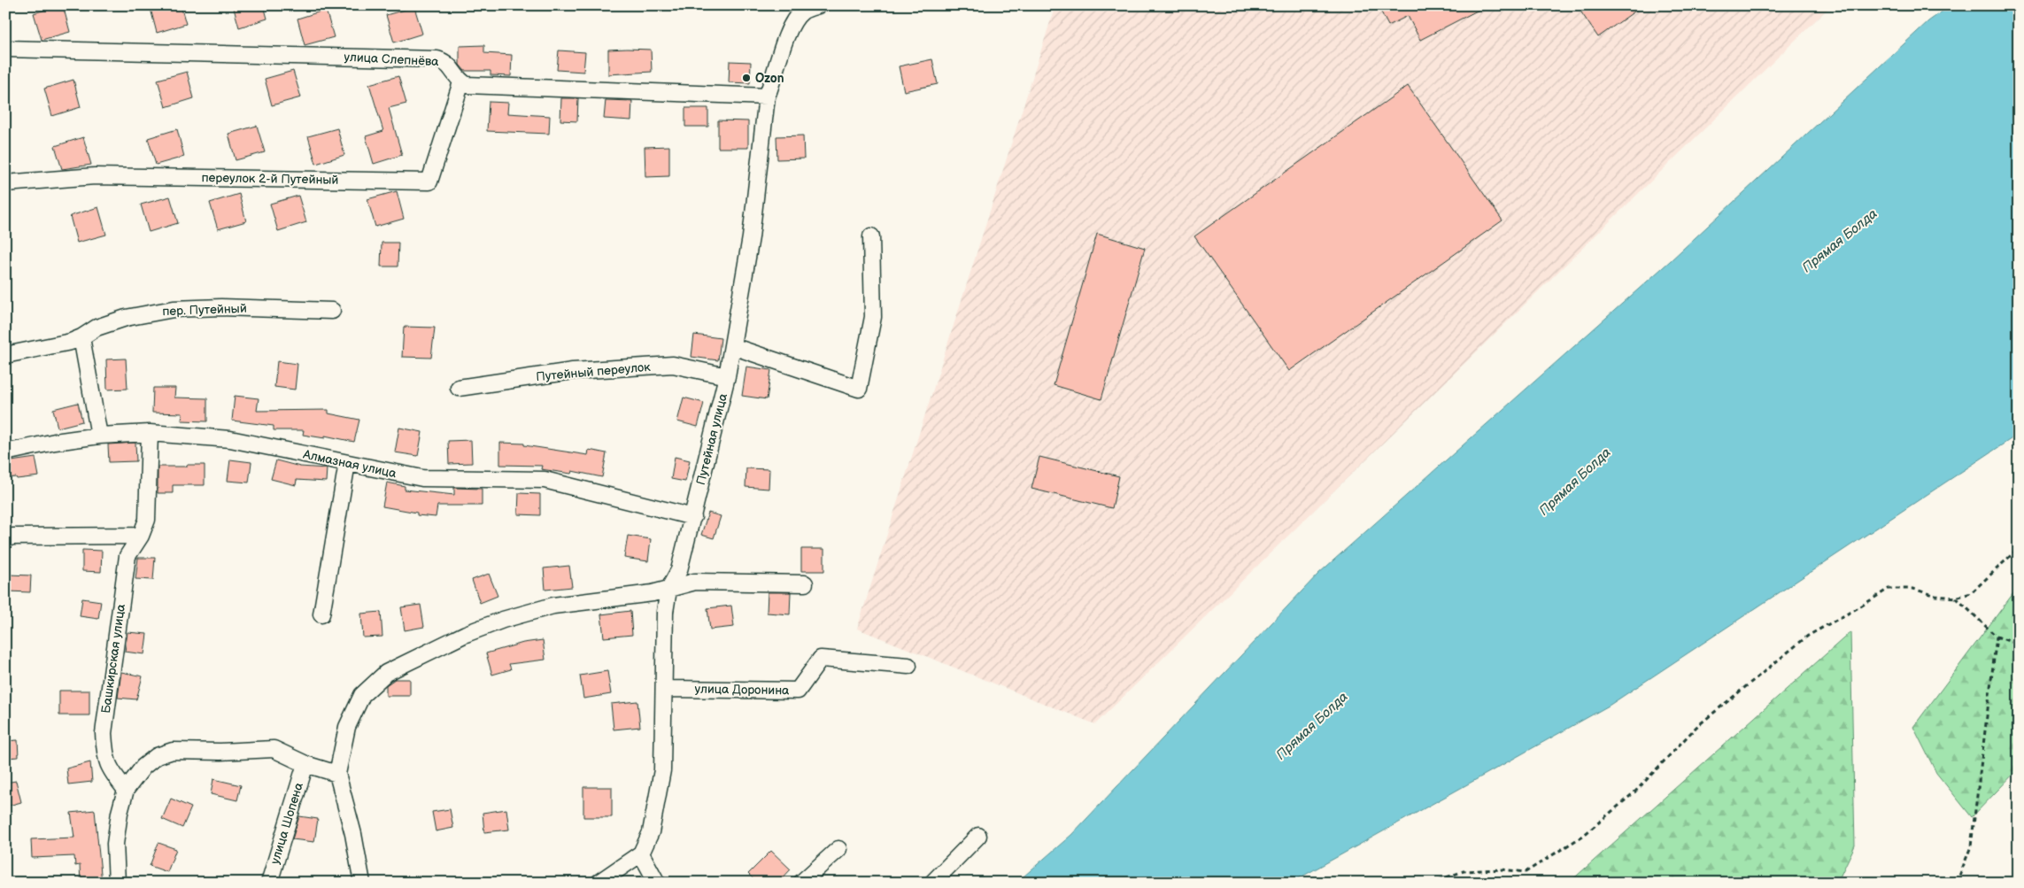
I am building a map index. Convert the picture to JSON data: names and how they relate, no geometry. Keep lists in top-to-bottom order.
{
  "streets": {
    "street": [
      "улица Слепнёва",
      "переулок 2-й Путейный",
      "пер. Путейный",
      "Путейный переулок",
      "Путейная улица",
      "Алмазная улица",
      "Башкирская улица",
      "улица Доронина",
      "улица Шопена"
    ]
  },
  "crossings": [
    ["улица Слепнёва", "переулок 2-й Путейный"],
    ["Путейный переулок", "Путейная улица"],
    ["Путейная улица", "Алмазная улица"],
    ["Путейная улица", "улица Доронина"],
    ["Алмазная улица", "Башкирская улица"]
  ],
  "water": ["Прямая Болда"],
  "places": ["Ozon"]
}
